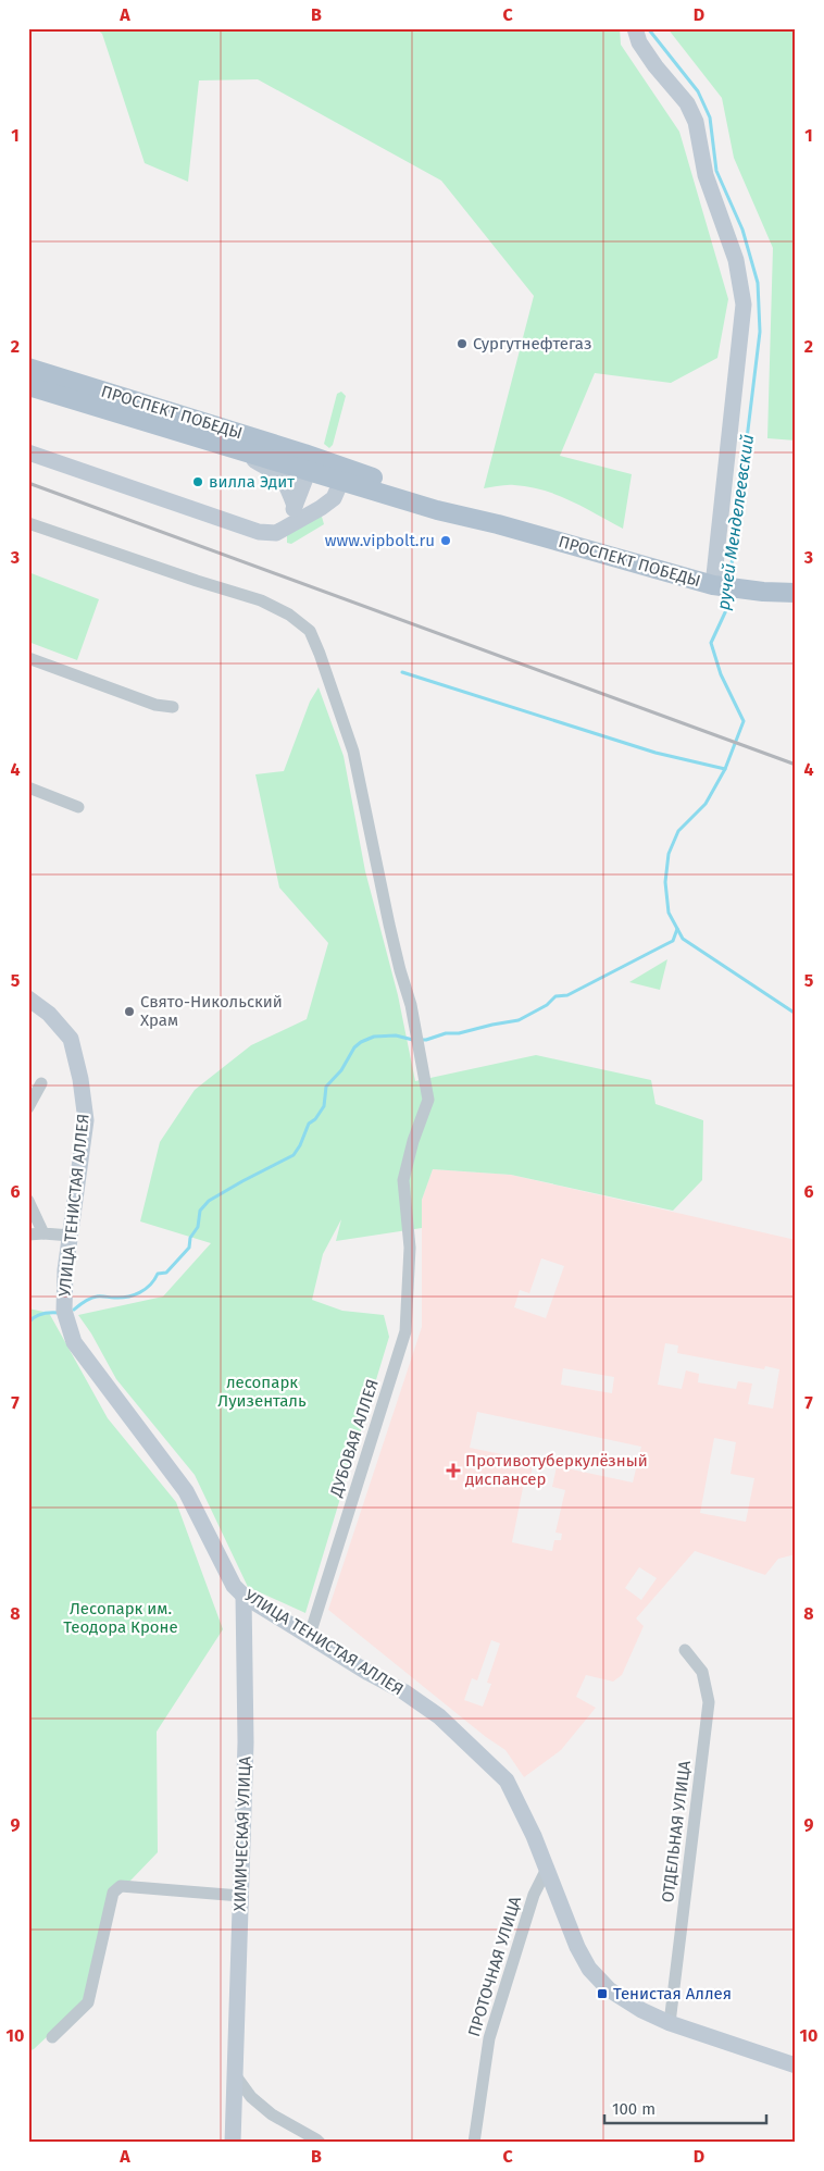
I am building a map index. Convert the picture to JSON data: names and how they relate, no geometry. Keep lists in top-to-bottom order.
{
  "streets": {
    "main road": ["ПРОСПЕКТ ПОБЕДЫ"],
    "street": [
      "УЛИЦА ТЕНИСТАЯ АЛЛЕЯ",
      "ДУБОВАЯ АЛЛЕЯ",
      "ОТДЕЛЬНАЯ УЛИЦА",
      "ХИМИЧЕСКАЯ УЛИЦА",
      "ПРОТОЧНАЯ УЛИЦА"
    ]
  },
  "crossings": [
    ["УЛИЦА ТЕНИСТАЯ АЛЛЕЯ", "ДУБОВАЯ АЛЛЕЯ"],
    ["УЛИЦА ТЕНИСТАЯ АЛЛЕЯ", "ОТДЕЛЬНАЯ УЛИЦА"],
    ["УЛИЦА ТЕНИСТАЯ АЛЛЕЯ", "ХИМИЧЕСКАЯ УЛИЦА"],
    ["УЛИЦА ТЕНИСТАЯ АЛЛЕЯ", "ПРОТОЧНАЯ УЛИЦА"]
  ],
  "water": ["ручей Менделеевский"],
  "parks": ["лесопарк Луизенталь", "Лесопарк им. Теодора Кроне"],
  "places": {
    "other": [
      "Сургутнефтегаз",
      "вилла Эдит",
      "www.vipbolt.ru",
      "Свято-Никольский Храм"
    ],
    "health": ["Противотуберкулёзный диспансер"],
    "transit": ["Тенистая Аллея"]
  },
  "scale_bar": "100 m",
  "grid": {
    "columns": [
      "A",
      "B",
      "C",
      "D"
    ],
    "rows": [
      "1",
      "2",
      "3",
      "4",
      "5",
      "6",
      "7",
      "8",
      "9",
      "10"
    ]
  }
}
